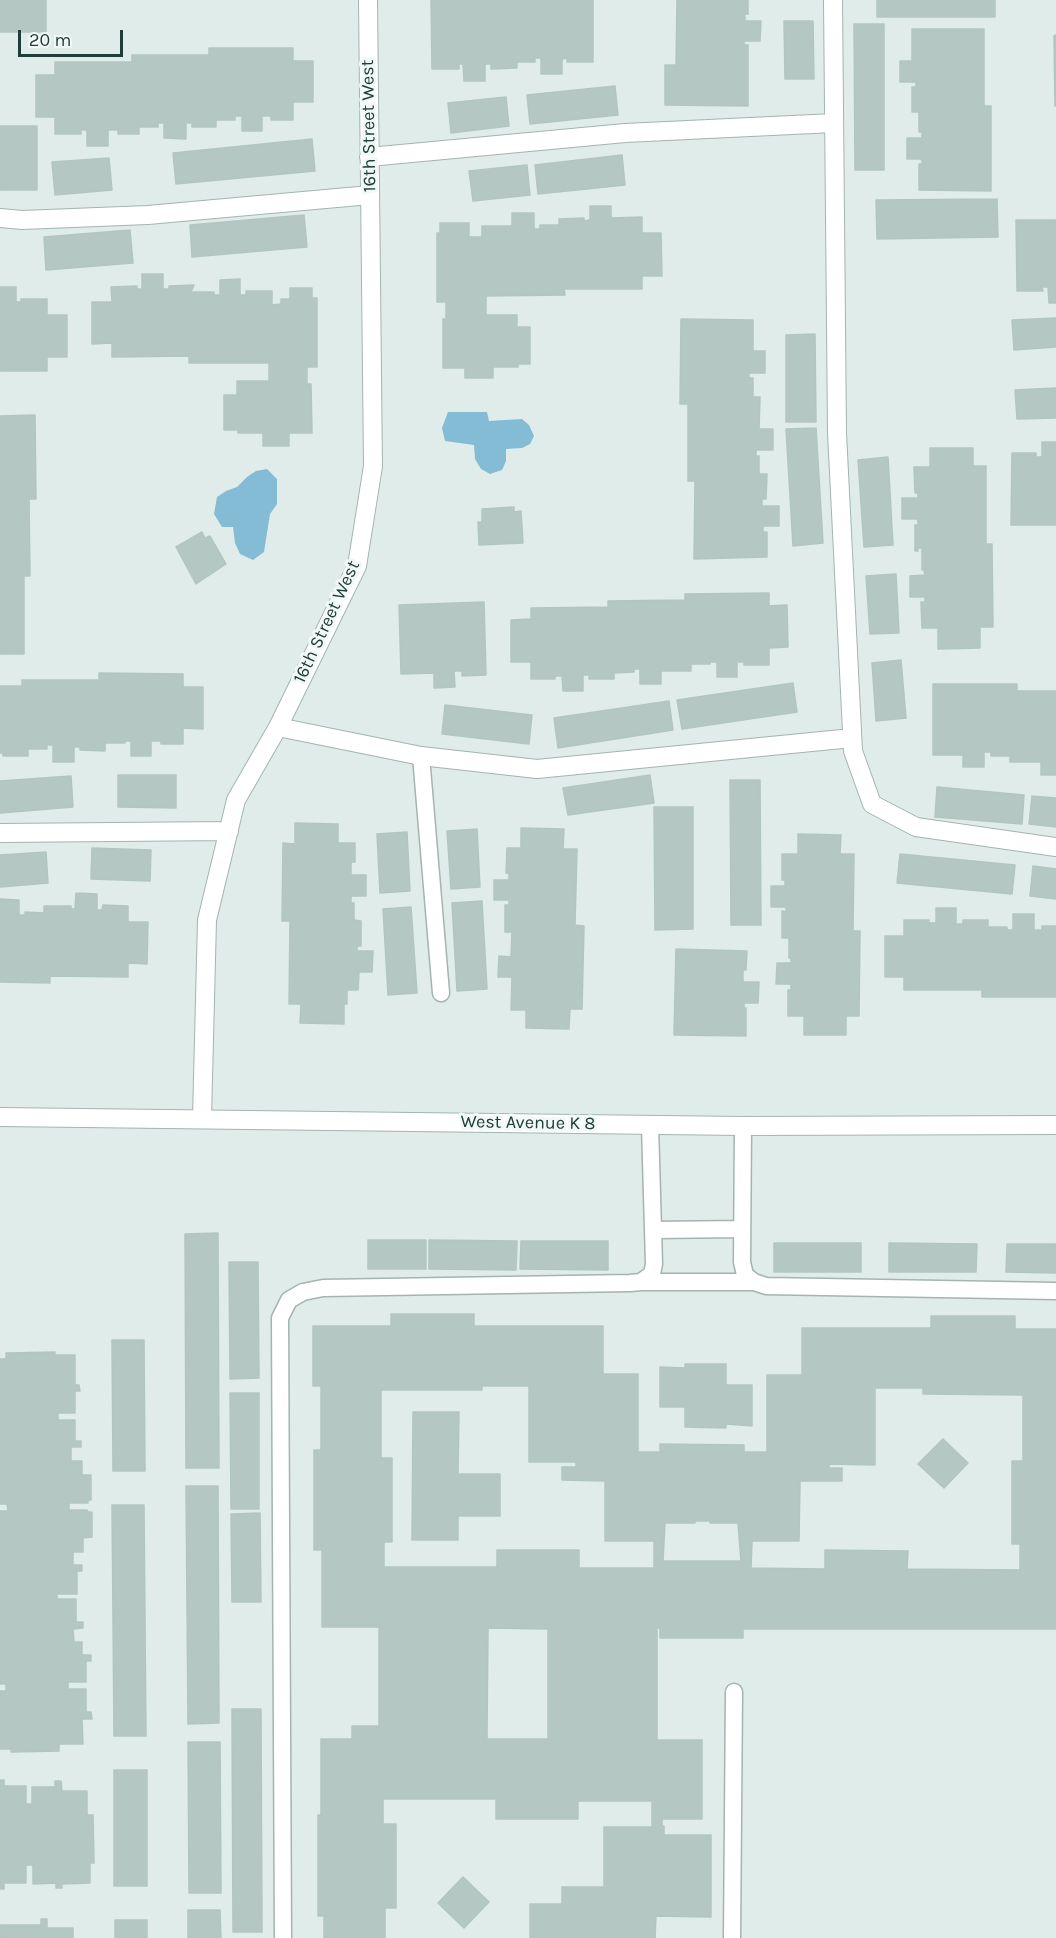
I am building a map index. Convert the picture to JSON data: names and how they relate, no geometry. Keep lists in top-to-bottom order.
{
  "streets": {
    "street": ["16th Street West", "West Avenue K 8"]
  },
  "crossings": [
    ["16th Street West", "West Avenue K 8"]
  ],
  "scale_bar": "20 m"
}
